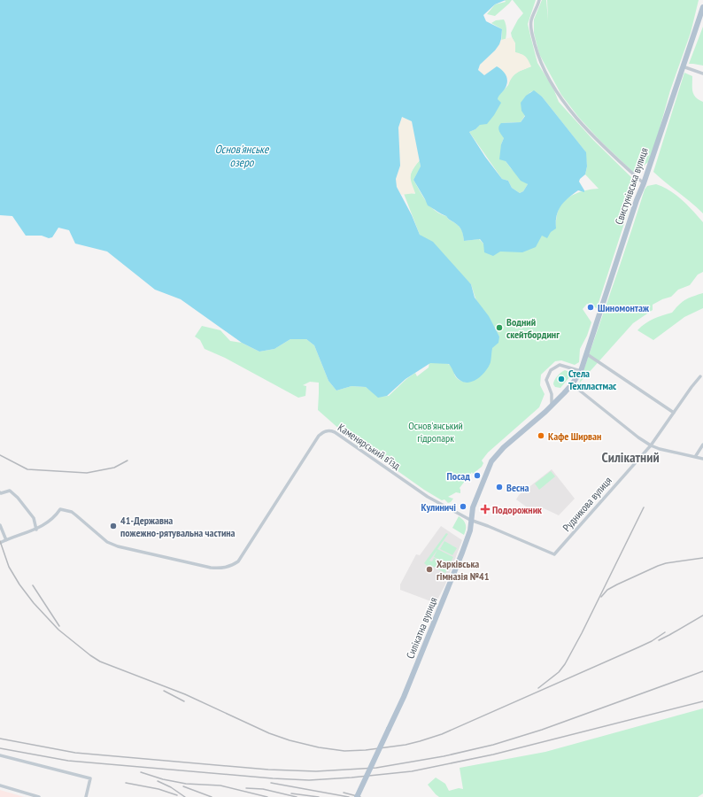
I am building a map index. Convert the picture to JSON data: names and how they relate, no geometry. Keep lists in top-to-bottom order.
{
  "streets": {
    "main road": ["Свистунівська вулиця", "Силікатна вулиця"],
    "street": ["Каменярський в’їзд", "Рудникова вулиця"]
  },
  "crossings": [
    ["Свистунівська вулиця", "Силікатна вулиця"],
    ["Каменярський в’їзд", "Рудникова вулиця"],
    ["Каменярський в’їзд", "Силікатна вулиця"],
    ["Рудникова вулиця", "Силікатна вулиця"]
  ],
  "districts": ["Силікатний"],
  "water": ["Основ'янське озеро"],
  "parks": ["Основ'янський гідропарк"],
  "places": {
    "other": [
      "Шиномонтаж",
      "Водний скейтбординг",
      "Стела Техпластмас",
      "Кафе Ширван",
      "Посад",
      "Весна",
      "Кулиничі",
      "41-Державна пожежно-рятувальна частина",
      "Харківська гімназія №41"
    ],
    "health": ["Подорожник"]
  }
}
